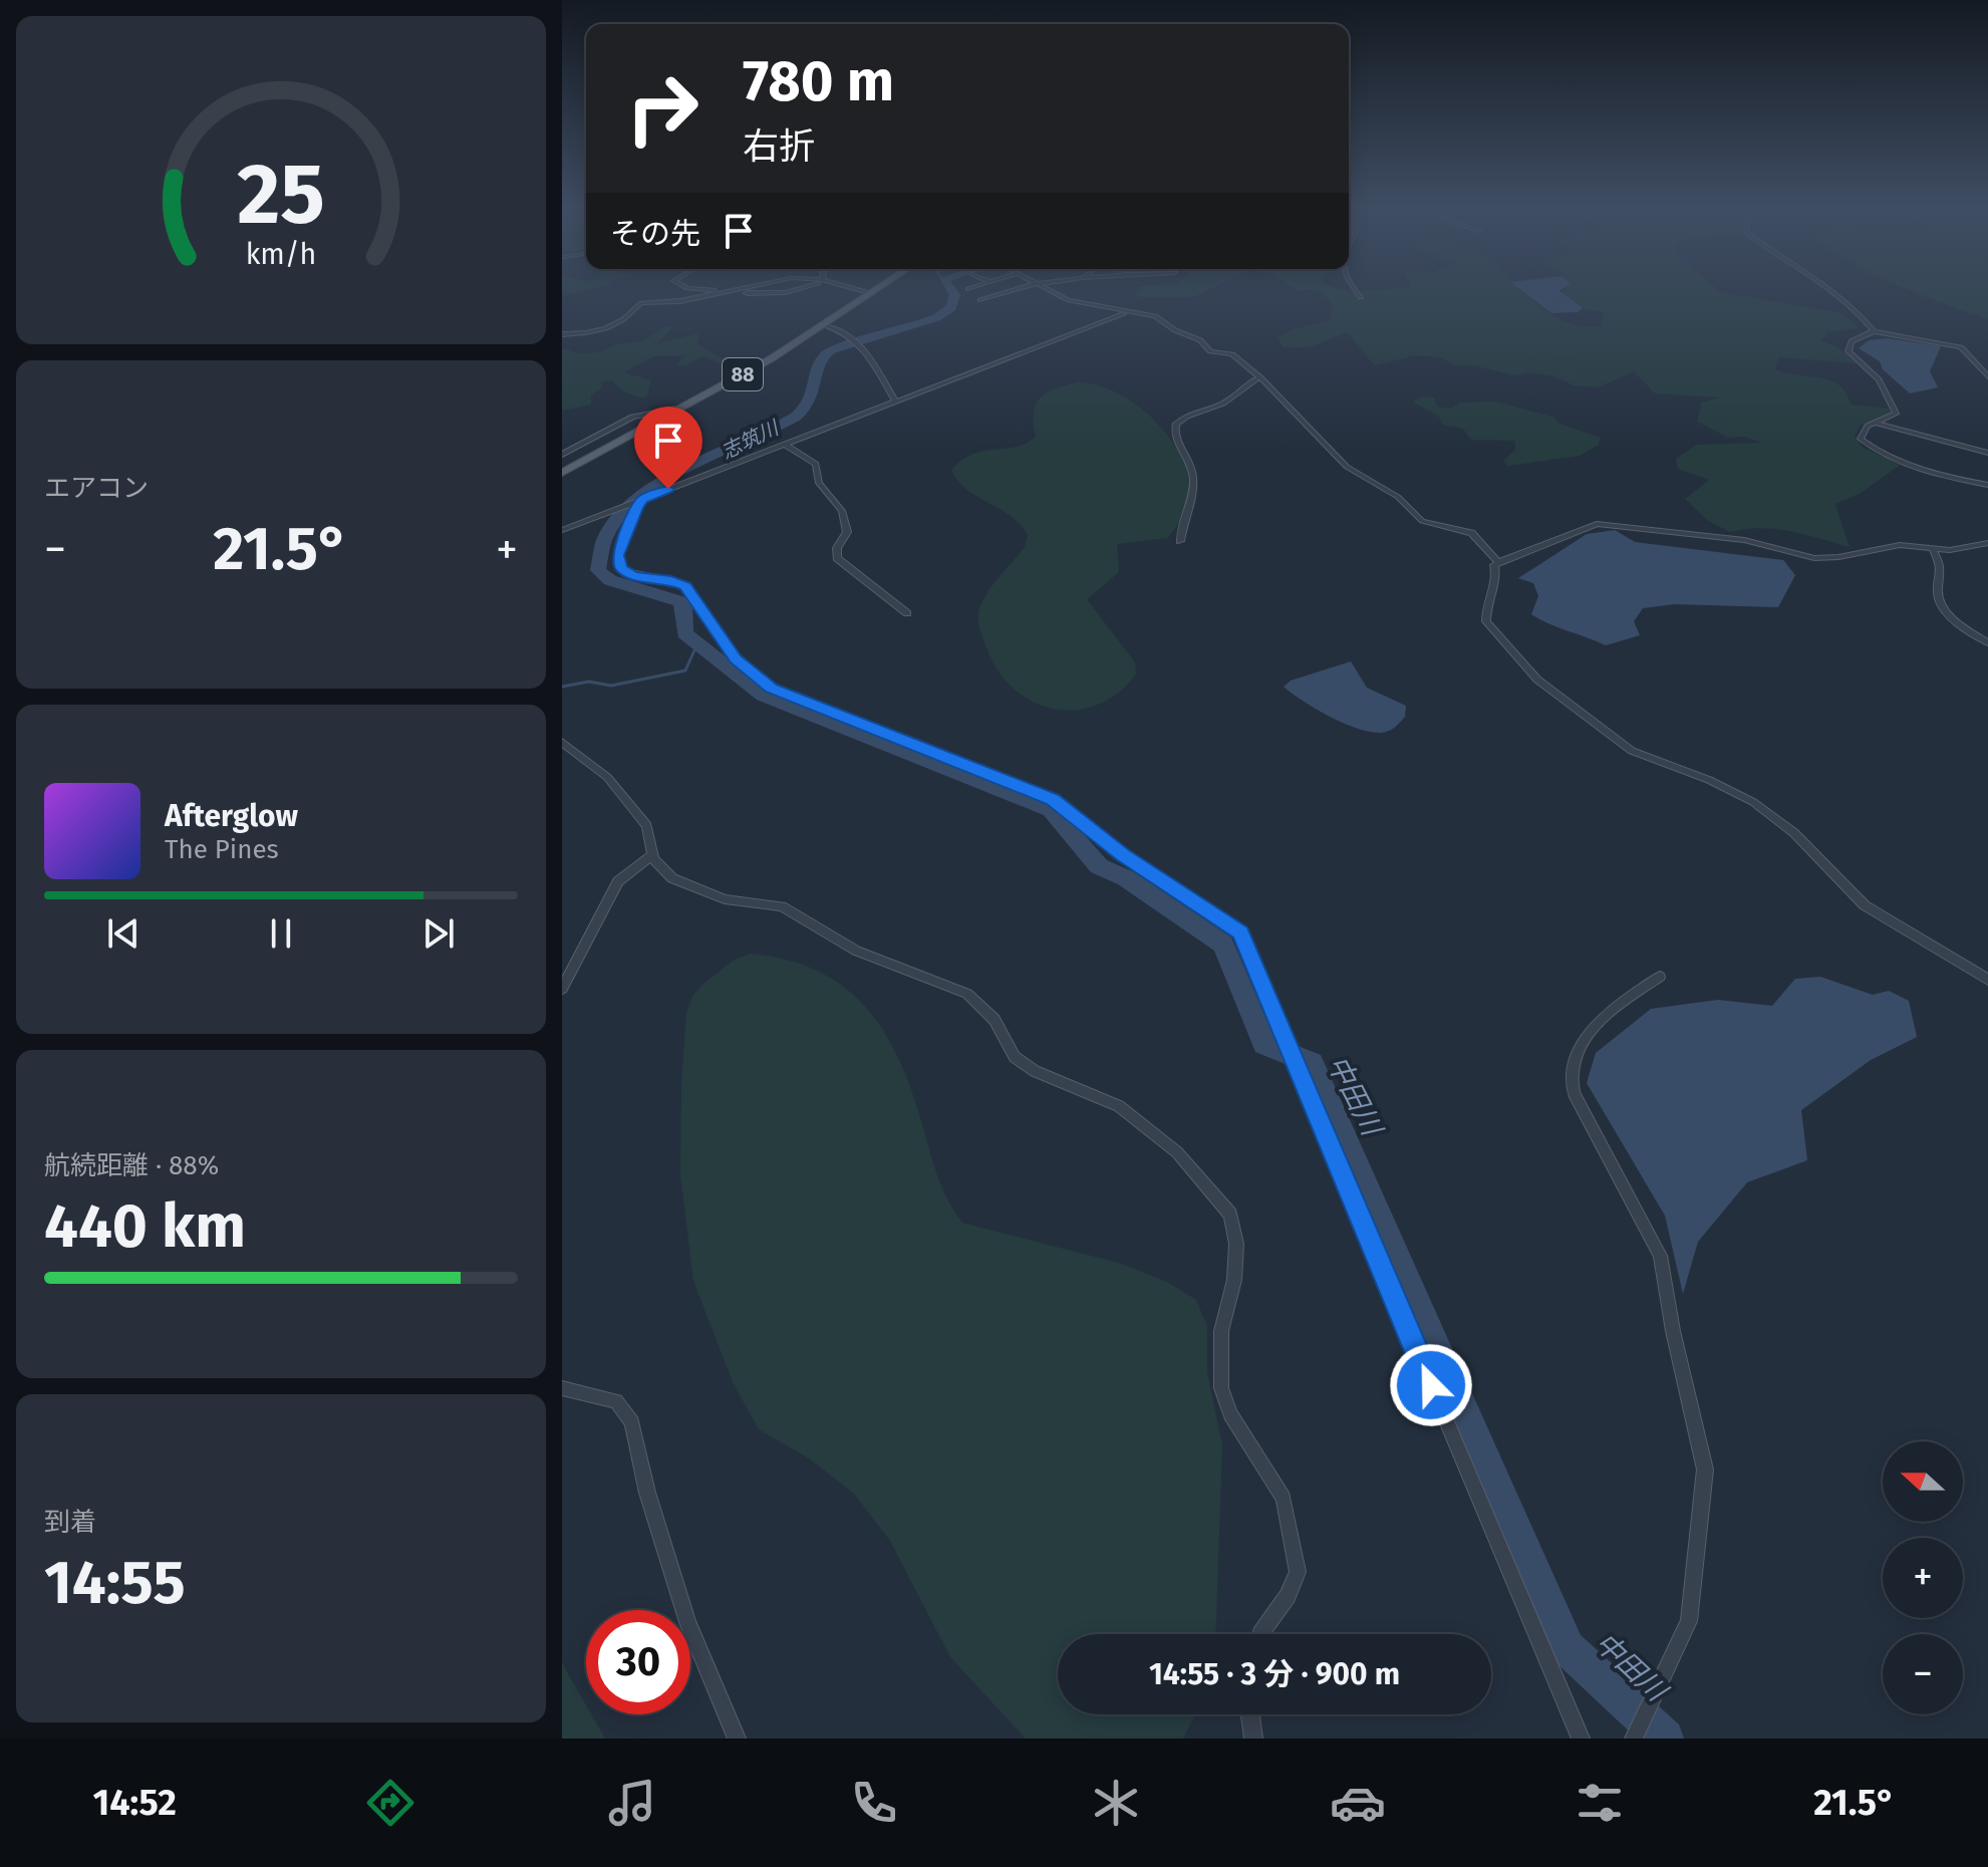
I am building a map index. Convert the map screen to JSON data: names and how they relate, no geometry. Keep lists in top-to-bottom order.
{
  "streets": {
    "main road": ["88"]
  },
  "water": ["志筑川", "中田川"],
  "north": "left",
  "page": {
    "turn": ["780 m", "右折"],
    "then": "その先",
    "tile": [
      "エアコン",
      ["航続距離 · 88%", "440 km"],
      ["到着", "14:55"]
    ],
    "heat": ["−", "21.5°", "+"],
    "song": ["Afterglow", "The Pines"],
    "map_buttons": ["+", "−"],
    "limit": "30",
    "trip": "14:55 · 3 分 · 900 m",
    "tabs": ["14:52", "21.5°"],
    "gauge": ["25", "km/h"]
  }
}
